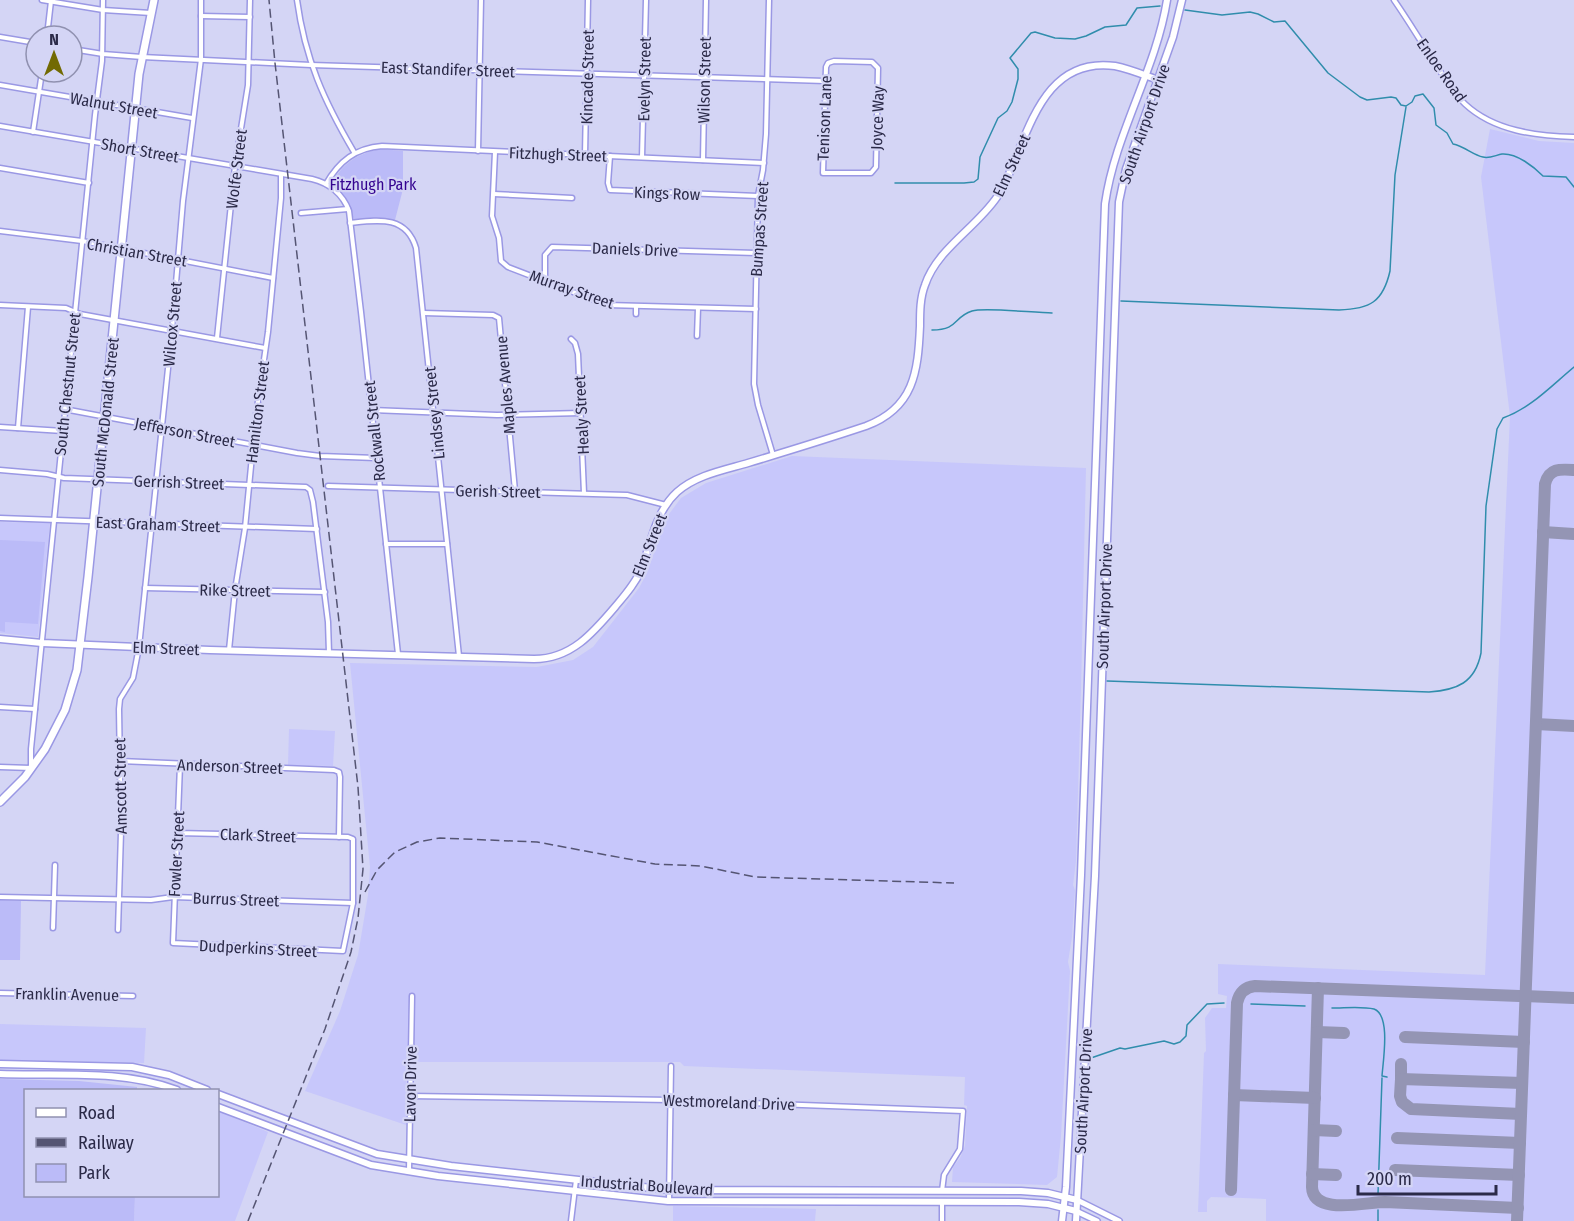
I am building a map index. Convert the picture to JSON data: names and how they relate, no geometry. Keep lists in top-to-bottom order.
{
  "streets": {
    "main road": [
      "South Airport Drive",
      "Elm Street",
      "South McDonald Street",
      "Industrial Boulevard"
    ],
    "street": [
      "East Standifer Street",
      "Enloe Road",
      "Kincade Street",
      "Evelyn Street",
      "Wilson Street",
      "Walnut Street",
      "Tenison Lane",
      "Joyce Way",
      "Short Street",
      "Fitzhugh Street",
      "Wolfe Street",
      "Kings Row",
      "Bumpas Street",
      "Daniels Drive",
      "Christian Street",
      "Murray Street",
      "Wilcox Street",
      "South Chestnut Street",
      "Maples Avenue",
      "Hamilton Street",
      "Lindsey Street",
      "Healy Street",
      "Rockwall Street",
      "Jefferson Street",
      "Gerrish Street",
      "Gerish Street",
      "East Graham Street",
      "Rike Street",
      "Anderson Street",
      "Amscott Street",
      "Clark Street",
      "Fowler Street",
      "Burrus Street",
      "Dudperkins Street",
      "Franklin Avenue",
      "Lavon Drive",
      "Westmoreland Drive"
    ]
  },
  "crossings": [
    ["East Standifer Street", "Kincade Street"],
    ["East Standifer Street", "Evelyn Street"],
    ["East Standifer Street", "Wilson Street"],
    ["East Standifer Street", "Tenison Lane"],
    ["East Standifer Street", "Wolfe Street"],
    ["East Standifer Street", "Bumpas Street"],
    ["East Standifer Street", "Wilcox Street"],
    ["East Standifer Street", "South Chestnut Street"],
    ["East Standifer Street", "South McDonald Street"],
    ["Kincade Street", "Fitzhugh Street"],
    ["Evelyn Street", "Fitzhugh Street"],
    ["Wilson Street", "Fitzhugh Street"],
    ["Walnut Street", "Wilcox Street"],
    ["Walnut Street", "South Chestnut Street"],
    ["Walnut Street", "South McDonald Street"],
    ["Tenison Lane", "Joyce Way"],
    ["South Airport Drive", "Elm Street"],
    ["South Airport Drive", "Industrial Boulevard"],
    ["Short Street", "Wolfe Street"],
    ["Short Street", "Wilcox Street"],
    ["Short Street", "South Chestnut Street"],
    ["Short Street", "South McDonald Street"],
    ["Short Street", "Hamilton Street"],
    ["Fitzhugh Street", "Kings Row"],
    ["Fitzhugh Street", "Bumpas Street"],
    ["Fitzhugh Street", "Murray Street"],
    ["Elm Street", "Bumpas Street"],
    ["Elm Street", "Wilcox Street"],
    ["Elm Street", "South Chestnut Street"],
    ["Elm Street", "South McDonald Street"],
    ["Elm Street", "Hamilton Street"],
    ["Elm Street", "Lindsey Street"],
    ["Elm Street", "Rockwall Street"],
    ["Elm Street", "Gerish Street"],
    ["Elm Street", "Amscott Street"],
    ["Wolfe Street", "Christian Street"],
    ["Kings Row", "Bumpas Street"],
    ["Bumpas Street", "Daniels Drive"],
    ["Bumpas Street", "Murray Street"],
    ["Daniels Drive", "Murray Street"],
    ["Christian Street", "Wilcox Street"],
    ["Christian Street", "South Chestnut Street"],
    ["Christian Street", "South McDonald Street"],
    ["Christian Street", "Hamilton Street"],
    ["Wilcox Street", "Jefferson Street"],
    ["Wilcox Street", "Gerrish Street"],
    ["Wilcox Street", "East Graham Street"],
    ["Wilcox Street", "Rike Street"],
    ["Wilcox Street", "Amscott Street"],
    ["South Chestnut Street", "South McDonald Street"],
    ["South Chestnut Street", "Jefferson Street"],
    ["South Chestnut Street", "Gerrish Street"],
    ["South Chestnut Street", "East Graham Street"],
    ["Maples Avenue", "Lindsey Street"],
    ["Maples Avenue", "Gerish Street"],
    ["South McDonald Street", "Jefferson Street"],
    ["South McDonald Street", "Gerrish Street"],
    ["South McDonald Street", "East Graham Street"],
    ["Hamilton Street", "Jefferson Street"],
    ["Hamilton Street", "Gerrish Street"],
    ["Hamilton Street", "East Graham Street"],
    ["Hamilton Street", "Rike Street"],
    ["Lindsey Street", "Rockwall Street"],
    ["Lindsey Street", "Gerish Street"],
    ["Healy Street", "Gerish Street"],
    ["Rockwall Street", "Jefferson Street"],
    ["Rockwall Street", "Gerish Street"],
    ["Gerrish Street", "East Graham Street"],
    ["Anderson Street", "Amscott Street"],
    ["Anderson Street", "Clark Street"],
    ["Anderson Street", "Fowler Street"],
    ["Amscott Street", "Burrus Street"],
    ["Clark Street", "Fowler Street"],
    ["Fowler Street", "Burrus Street"],
    ["Fowler Street", "Dudperkins Street"],
    ["Burrus Street", "Dudperkins Street"],
    ["Lavon Drive", "Westmoreland Drive"],
    ["Lavon Drive", "Industrial Boulevard"],
    ["Westmoreland Drive", "Industrial Boulevard"]
  ],
  "parks": ["Fitzhugh Park"],
  "legend": ["Road", "Railway", "Park"],
  "scale_bar": "200 m",
  "north": "top"
}
